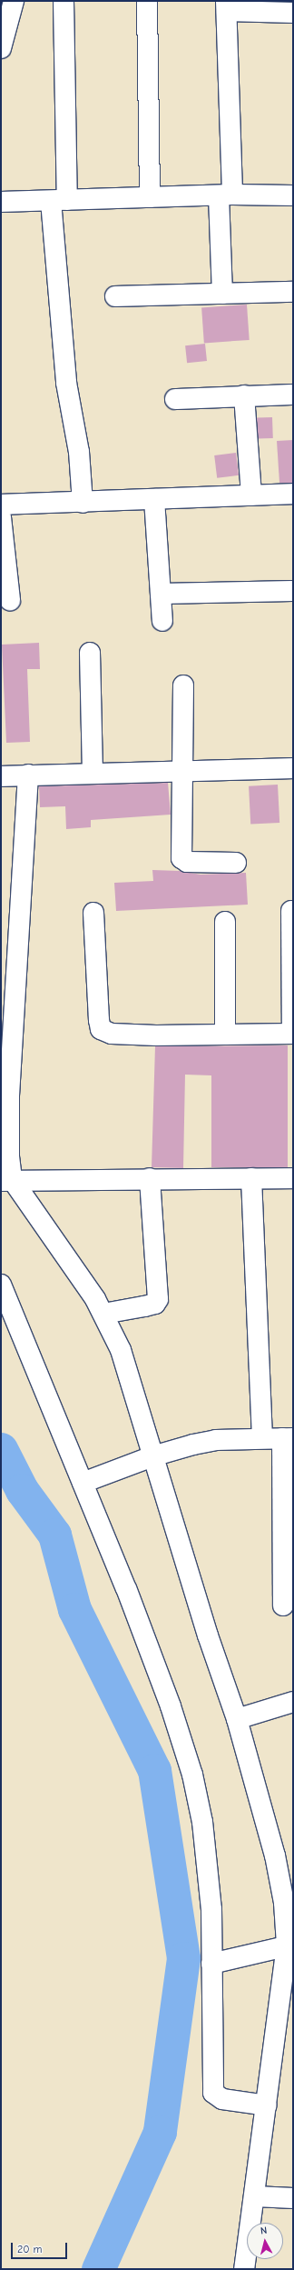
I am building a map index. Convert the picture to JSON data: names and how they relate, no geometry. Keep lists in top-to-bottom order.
{
  "scale_bar": "20 m",
  "north": "top"
}
